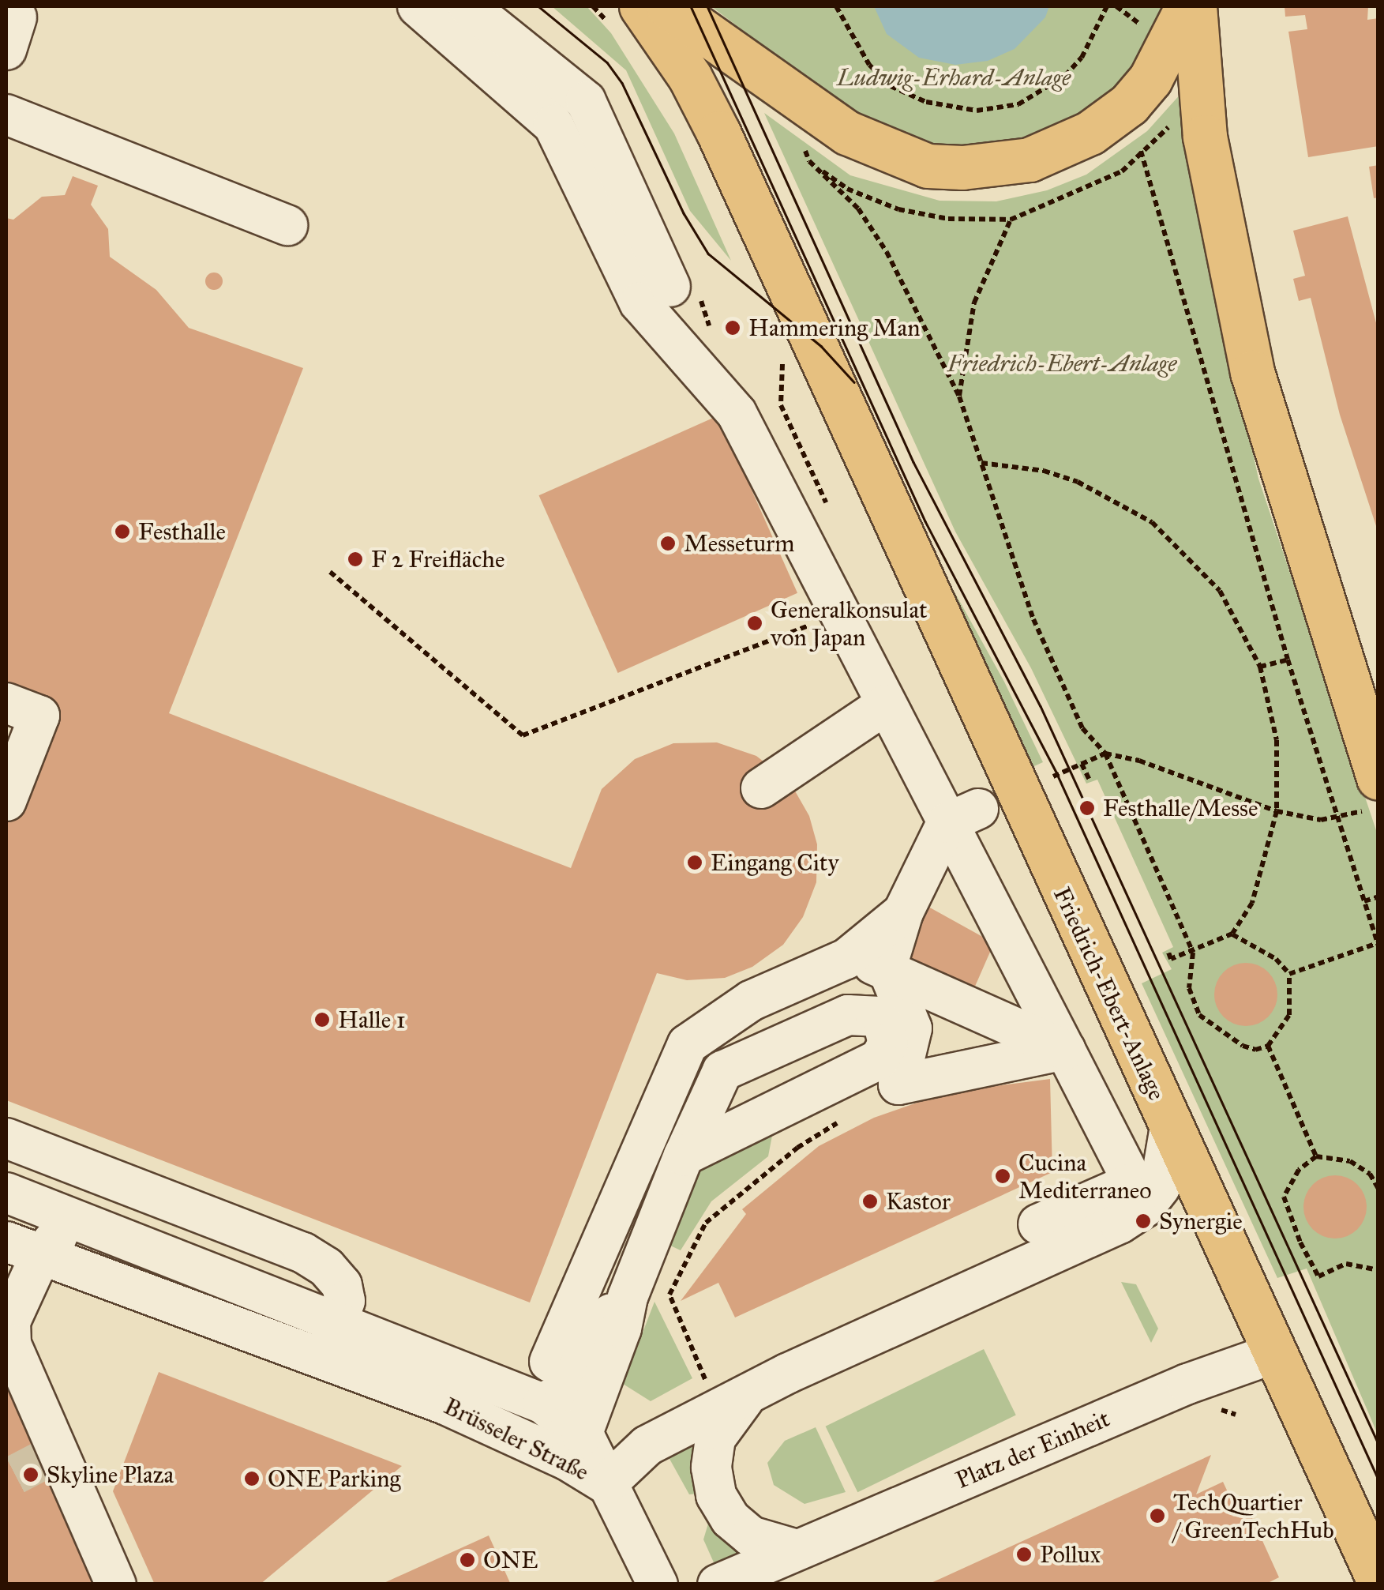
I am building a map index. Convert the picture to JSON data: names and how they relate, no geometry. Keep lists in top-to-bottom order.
{
  "streets": {
    "main road": ["Friedrich-Ebert-Anlage"],
    "street": ["Brüsseler Straße", "Platz der Einheit"]
  },
  "crossings": [
    ["Friedrich-Ebert-Anlage", "Platz der Einheit"]
  ],
  "parks": ["Ludwig-Erhard-Anlage", "Friedrich-Ebert-Anlage"],
  "places": [
    "Hammering Man",
    "Festhalle",
    "Messeturm",
    "F 2 Freifläche",
    "Generalkonsulat von Japan",
    "Festhalle/Messe",
    "Eingang City",
    "Halle 1",
    "Cucina Mediterraneo",
    "Kastor",
    "Synergie",
    "Skyline Plaza",
    "ONE Parking",
    "TechQuartier / GreenTechHub",
    "Pollux",
    "ONE"
  ]
}
